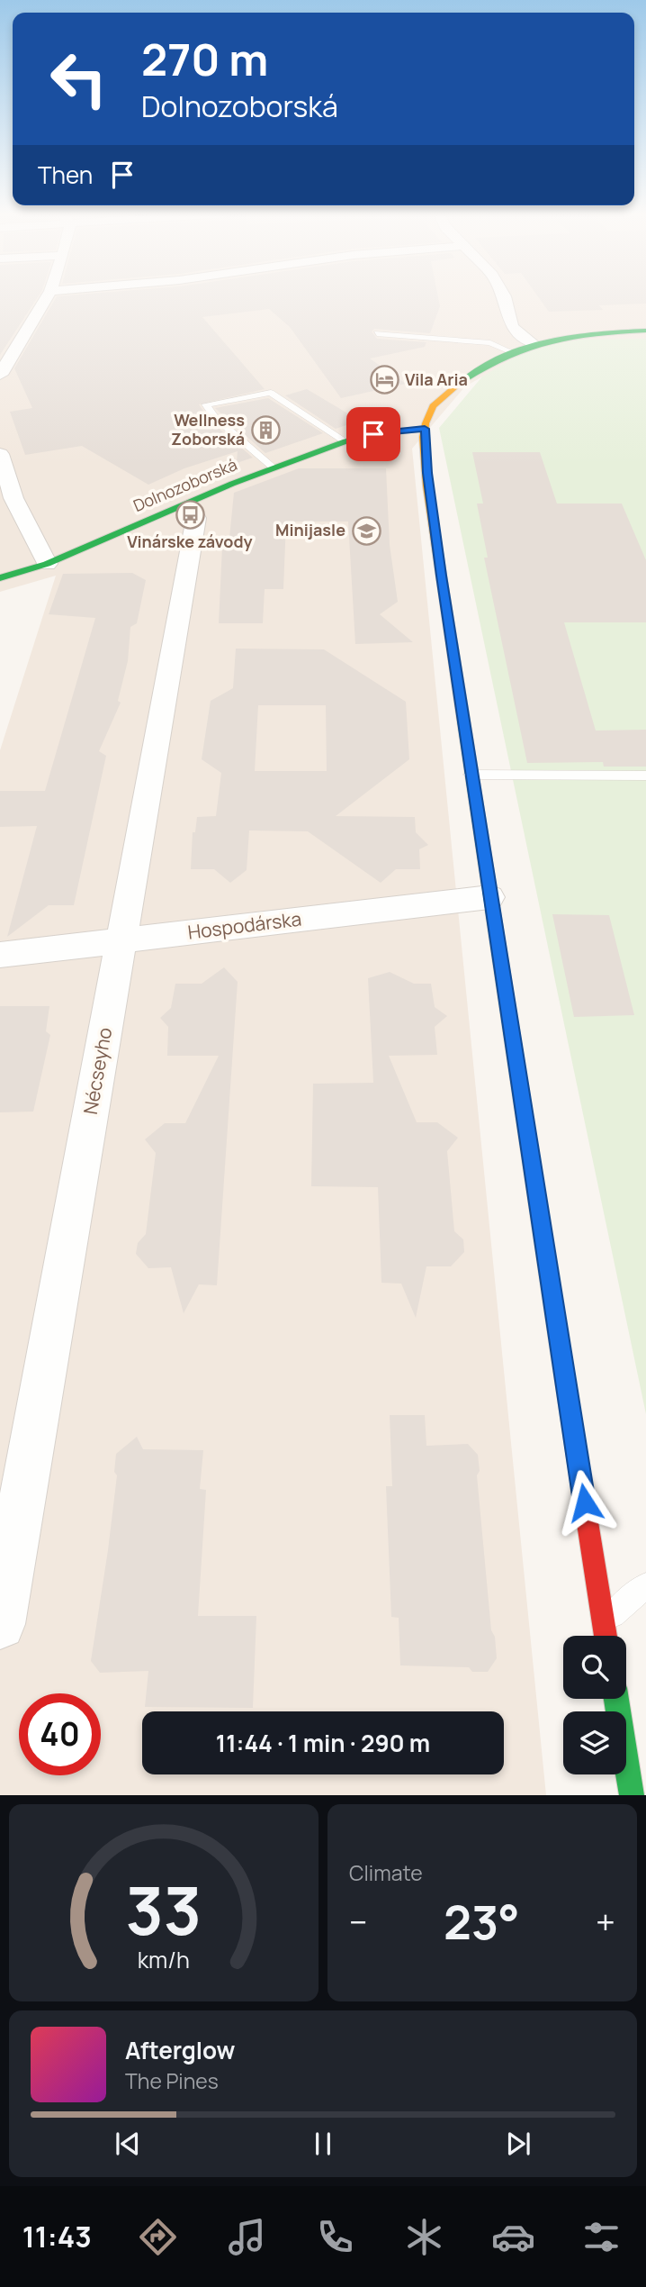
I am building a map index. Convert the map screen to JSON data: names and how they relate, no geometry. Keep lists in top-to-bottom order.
{
  "streets": {
    "street": ["Dolnozoborská", "Hospodárska", "Nécseyho"]
  },
  "crossings": [
    ["Hospodárska", "Nécseyho"]
  ],
  "places": {
    "hotel": ["Vila Aria"],
    "building": ["Wellness Zoborská"],
    "bus stop": ["Vinárske závody"],
    "school or university": ["Minijasle"]
  },
  "page": {
    "turn": ["270 m", "Dolnozoborská"],
    "then": "Then",
    "limit": "40",
    "trip": "11:44 · 1 min · 290 m",
    "tile": "Climate",
    "heat": ["−", "23°", "+"],
    "song": ["Afterglow", "The Pines"],
    "tabs": "11:43",
    "gauge": ["33", "km/h"]
  }
}
